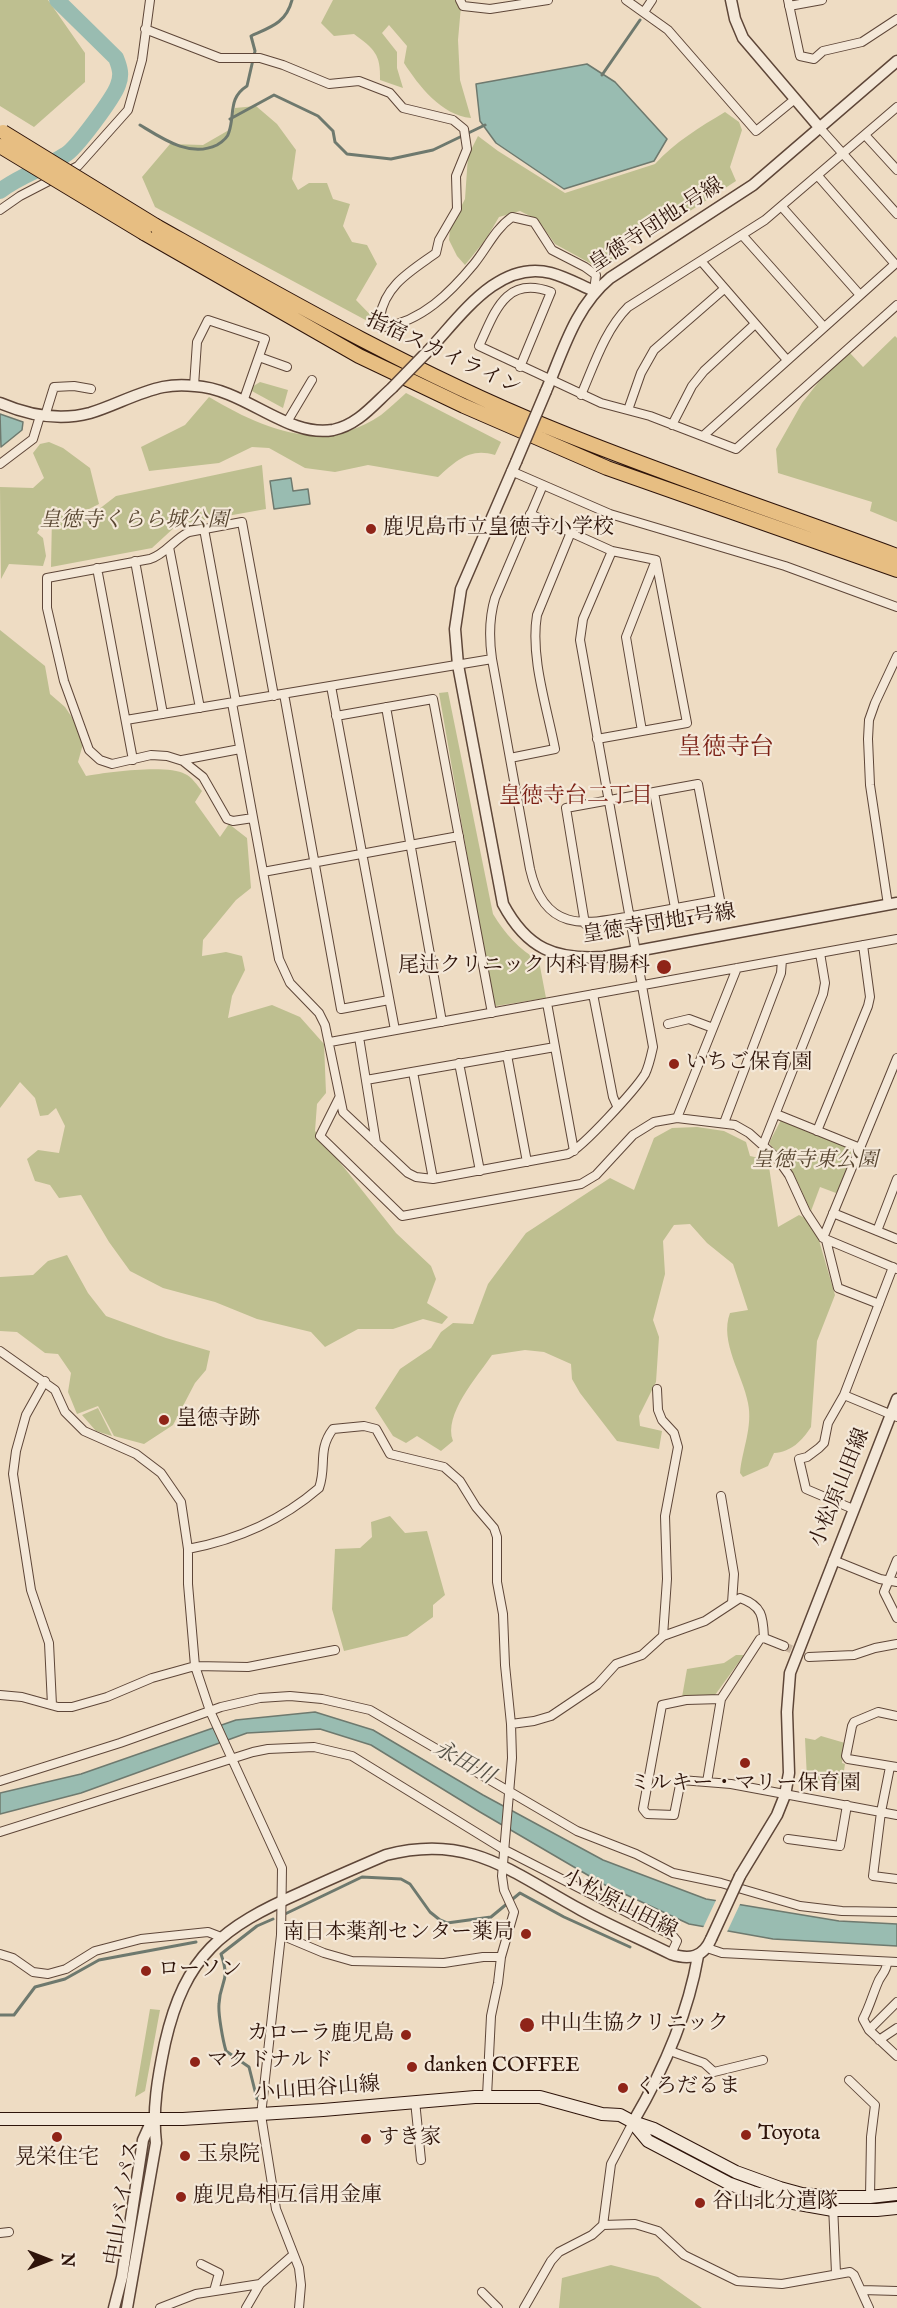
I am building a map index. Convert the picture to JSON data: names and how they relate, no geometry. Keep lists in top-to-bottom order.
{
  "streets": {
    "main road": ["指宿スカイライン", "小山田谷山線"],
    "street": ["皇徳寺団地1号線", "小松原山田線", "中山バイパス"]
  },
  "crossings": [
    ["小松原山田線", "小山田谷山線"],
    ["小松原山田線", "中山バイパス"],
    ["小山田谷山線", "中山バイパス"]
  ],
  "districts": ["皇徳寺台", "皇徳寺台二丁目"],
  "water": ["永田川"],
  "parks": ["皇徳寺くらら城公園", "皇徳寺東公園"],
  "places": [
    "鹿児島市立皇徳寺小学校",
    "尾辻クリニック内科胃腸科",
    "いちご保育園",
    "皇徳寺跡",
    "ミルキー・マリー保育園",
    "南日本薬剤センター薬局",
    "ローソン",
    "中山生協クリニック",
    "カローラ鹿児島",
    "マクドナルド",
    "danken COFFEE",
    "くろだるま",
    "Toyota",
    "晃栄住宅",
    "すき家",
    "玉泉院",
    "鹿児島相互信用金庫",
    "谷山北分遣隊"
  ],
  "north": "right"
}
